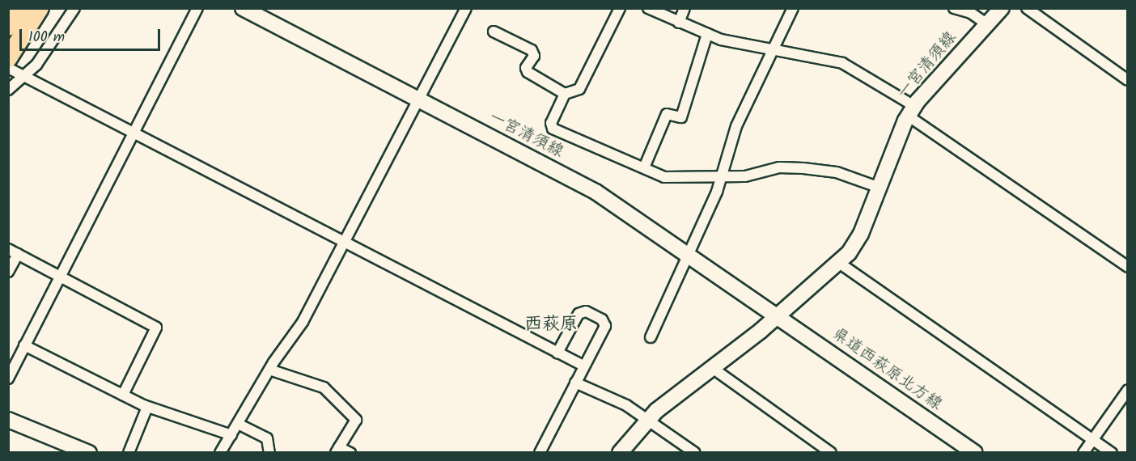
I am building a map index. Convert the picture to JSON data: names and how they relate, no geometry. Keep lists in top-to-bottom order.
{
  "streets": {
    "main road": ["一宮清須線", "県道西萩原北方線"]
  },
  "crossings": [
    ["一宮清須線", "県道西萩原北方線"]
  ],
  "districts": ["西萩原"],
  "scale_bar": "100 m"
}
